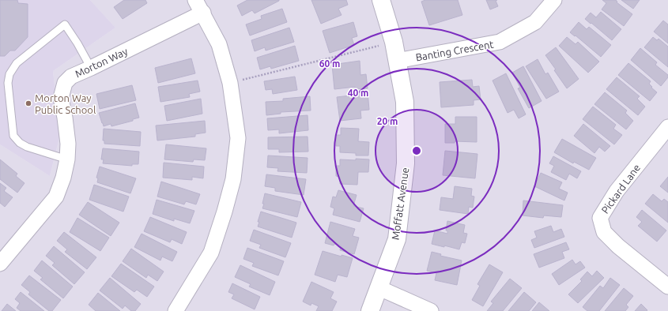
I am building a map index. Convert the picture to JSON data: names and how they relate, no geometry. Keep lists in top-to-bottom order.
{
  "streets": {
    "street": [
      "Banting Crescent",
      "Morton Way",
      "Pickard Lane",
      "Moffatt Avenue"
    ]
  },
  "crossings": [
    ["Banting Crescent", "Moffatt Avenue"]
  ],
  "places": ["Morton Way Public School"],
  "rings": ["60 m", "40 m", "20 m"]
}
